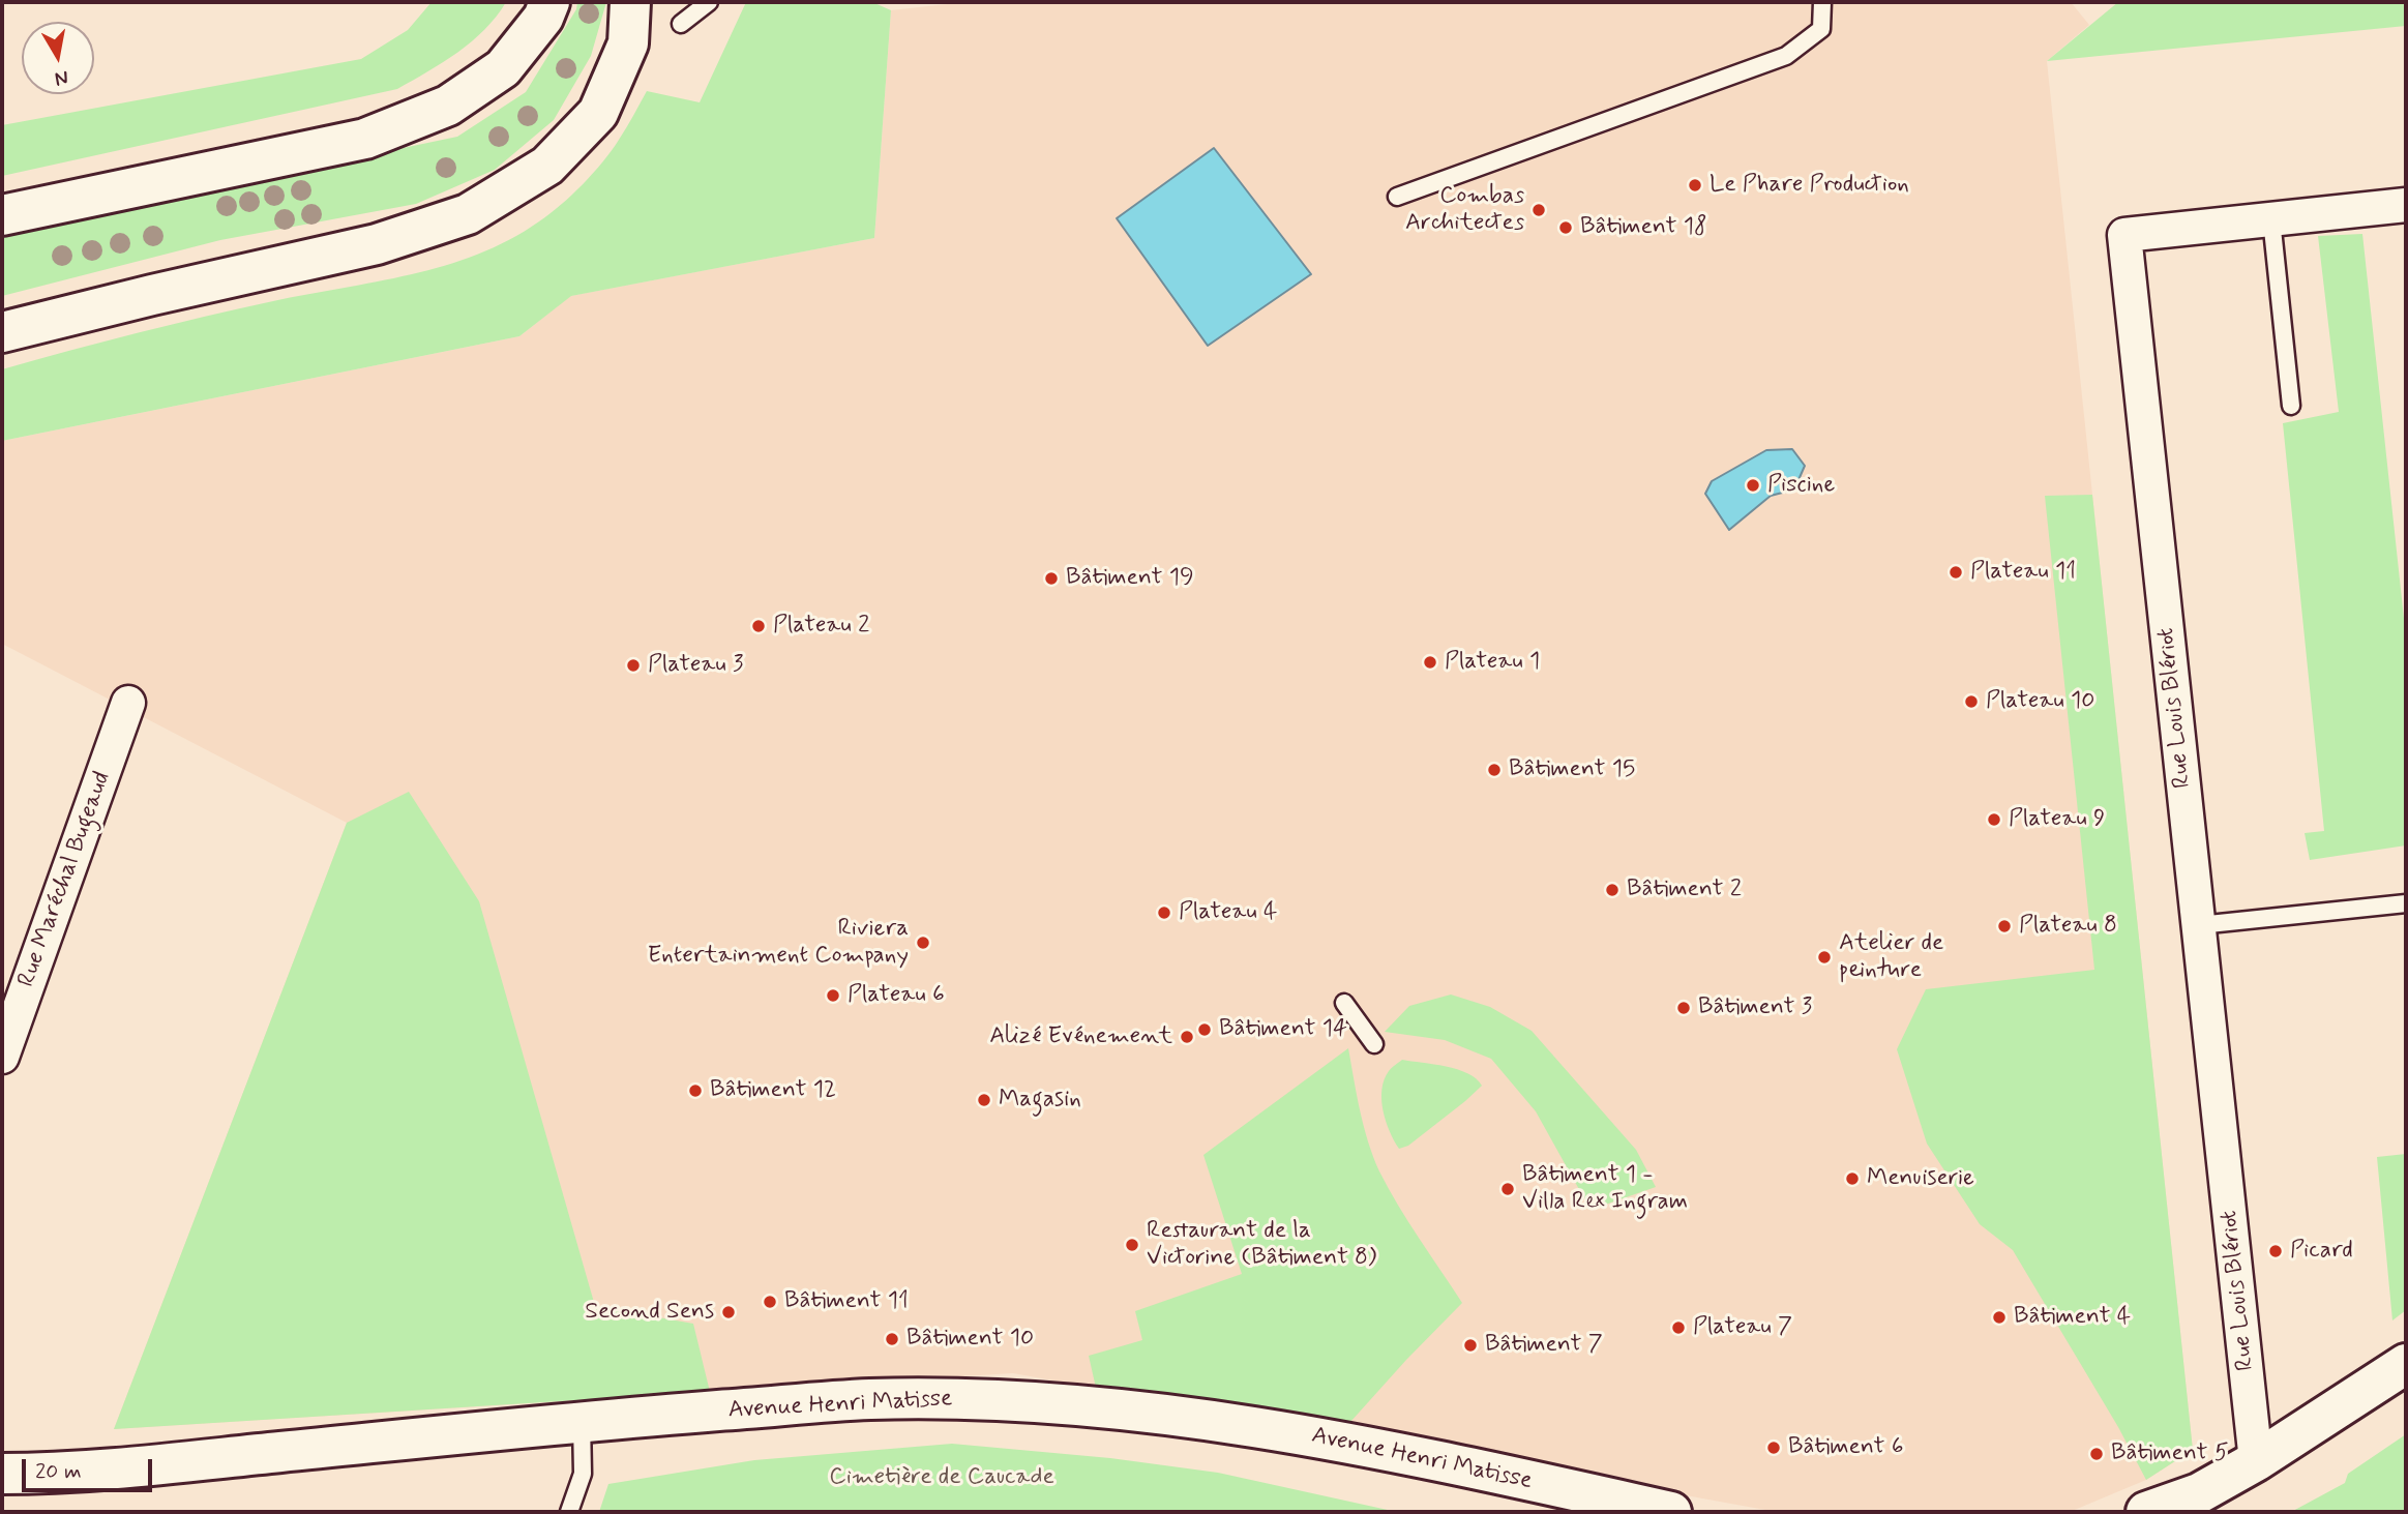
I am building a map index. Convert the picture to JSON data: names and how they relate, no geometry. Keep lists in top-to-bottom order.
{
  "streets": {
    "main road": ["Avenue Henri Matisse"],
    "street": ["Rue Louis Blériot", "Rue Maréchal Bugeaud"]
  },
  "parks": ["Cimetière de Caucade"],
  "places": [
    "Le Phare Production",
    "Combas Architectes",
    "Bâtiment 18",
    "Piscine",
    "Plateau 11",
    "Bâtiment 19",
    "Plateau 2",
    "Plateau 1",
    "Plateau 3",
    "Plateau 10",
    "Bâtiment 15",
    "Plateau 9",
    "Bâtiment 2",
    "Plateau 4",
    "Plateau 8",
    "Riviera Entertainment Company",
    "Atelier de peinture",
    "Plateau 6",
    "Bâtiment 3",
    "Bâtiment 14",
    "Alizé Evénement",
    "Bâtiment 12",
    "Magasin",
    "Menuiserie",
    "Bâtiment 1 - Villa Rex Ingram",
    "Restaurant de la Victorine (Bâtiment 8)",
    "Picard",
    "Bâtiment 11",
    "Second Sens",
    "Bâtiment 4",
    "Plateau 7",
    "Bâtiment 10",
    "Bâtiment 7",
    "Bâtiment 6",
    "Bâtiment 5"
  ],
  "scale_bar": "20 m",
  "north": "bottom"
}
